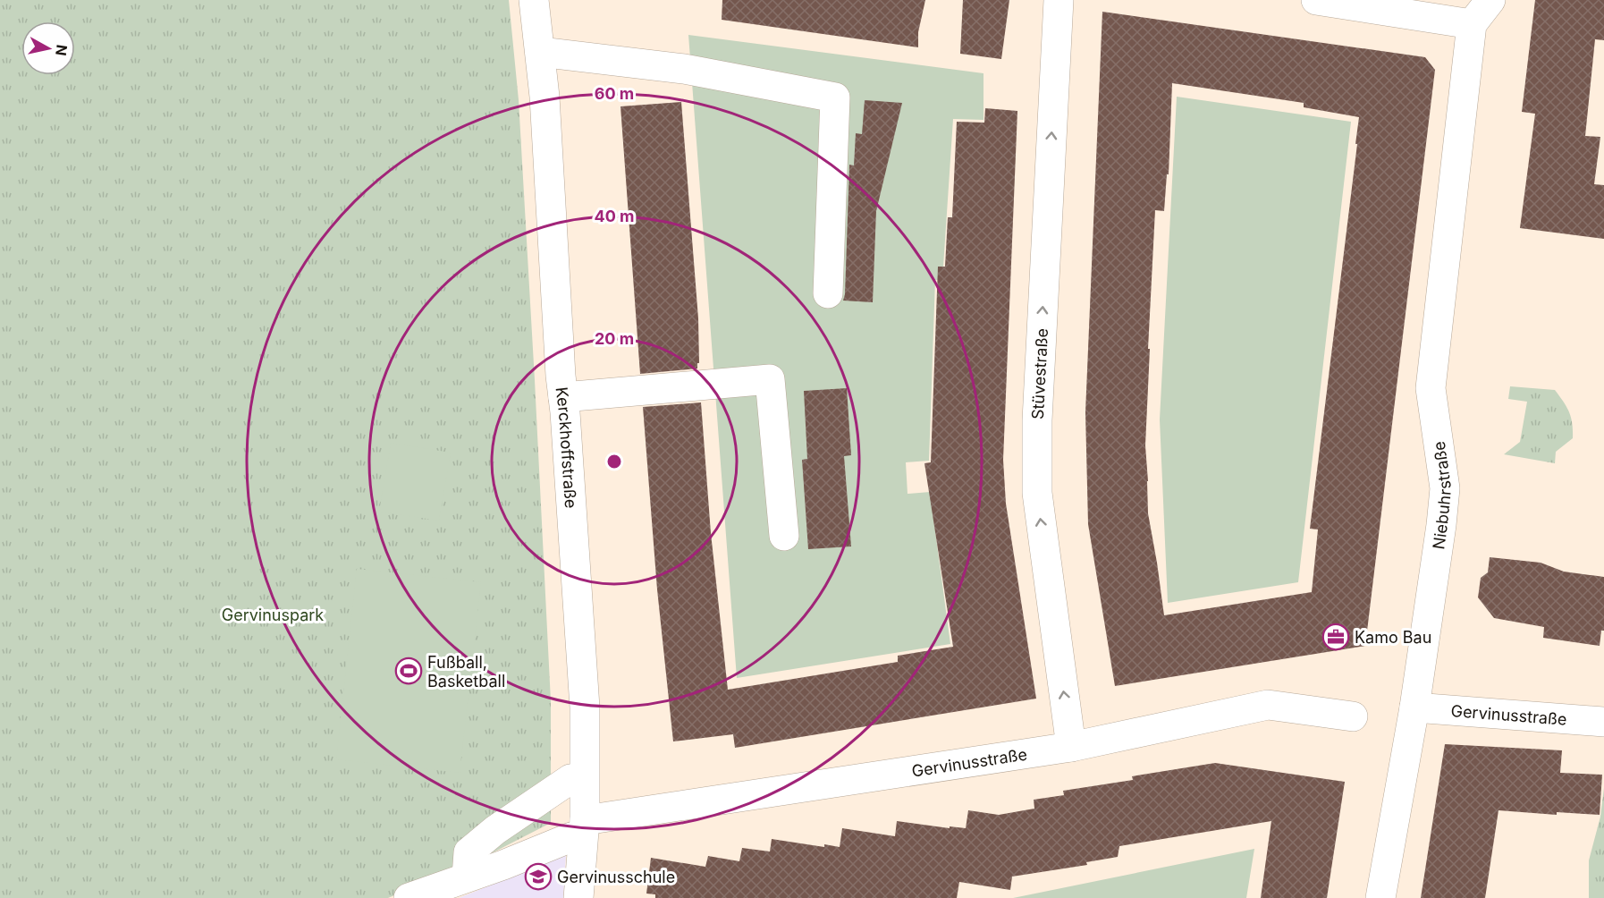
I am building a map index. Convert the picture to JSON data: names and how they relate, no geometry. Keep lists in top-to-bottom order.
{
  "streets": {
    "street": [
      "Stüvestraße",
      "Kerckhoffstraße",
      "Niebuhrstraße",
      "Gervinusstraße"
    ]
  },
  "crossings": [
    ["Stüvestraße", "Gervinusstraße"],
    ["Kerckhoffstraße", "Gervinusstraße"],
    ["Niebuhrstraße", "Gervinusstraße"]
  ],
  "one_way": ["Stüvestraße"],
  "parks": ["Gervinuspark"],
  "places": {
    "office": ["Kamo Bau"],
    "sports": ["Fußball, Basketball"],
    "school or university": ["Gervinusschule"]
  },
  "north": "right",
  "rings": ["60 m", "40 m", "20 m"]
}
